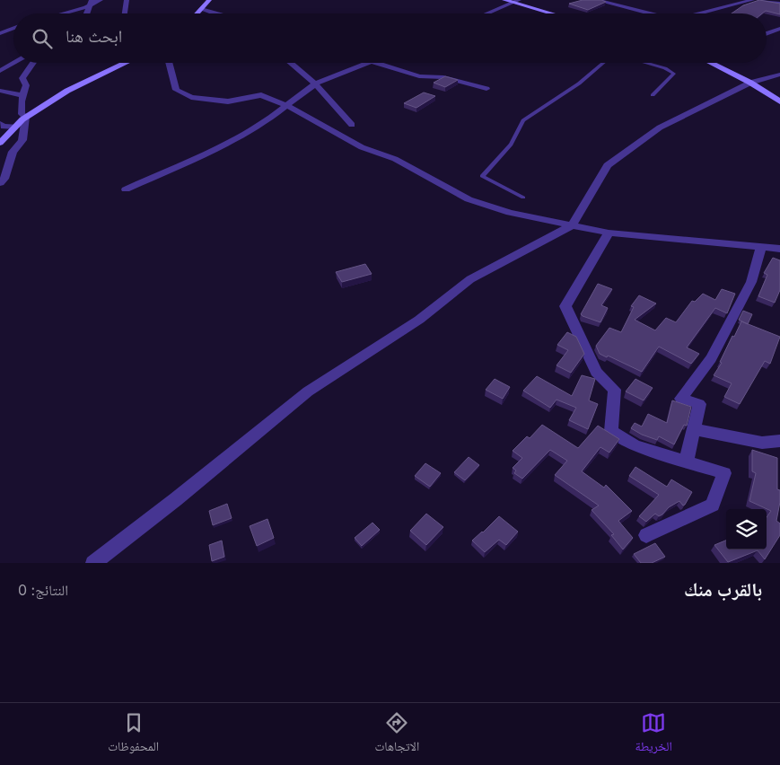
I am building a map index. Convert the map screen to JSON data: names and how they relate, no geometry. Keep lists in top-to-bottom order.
{
  "page": {
    "search": "ابحث هنا",
    "heading": ["بالقرب منك", "النتائج: 0"],
    "nav": ["الخريطة", "الاتجاهات", "المحفوظات"]
  }
}
